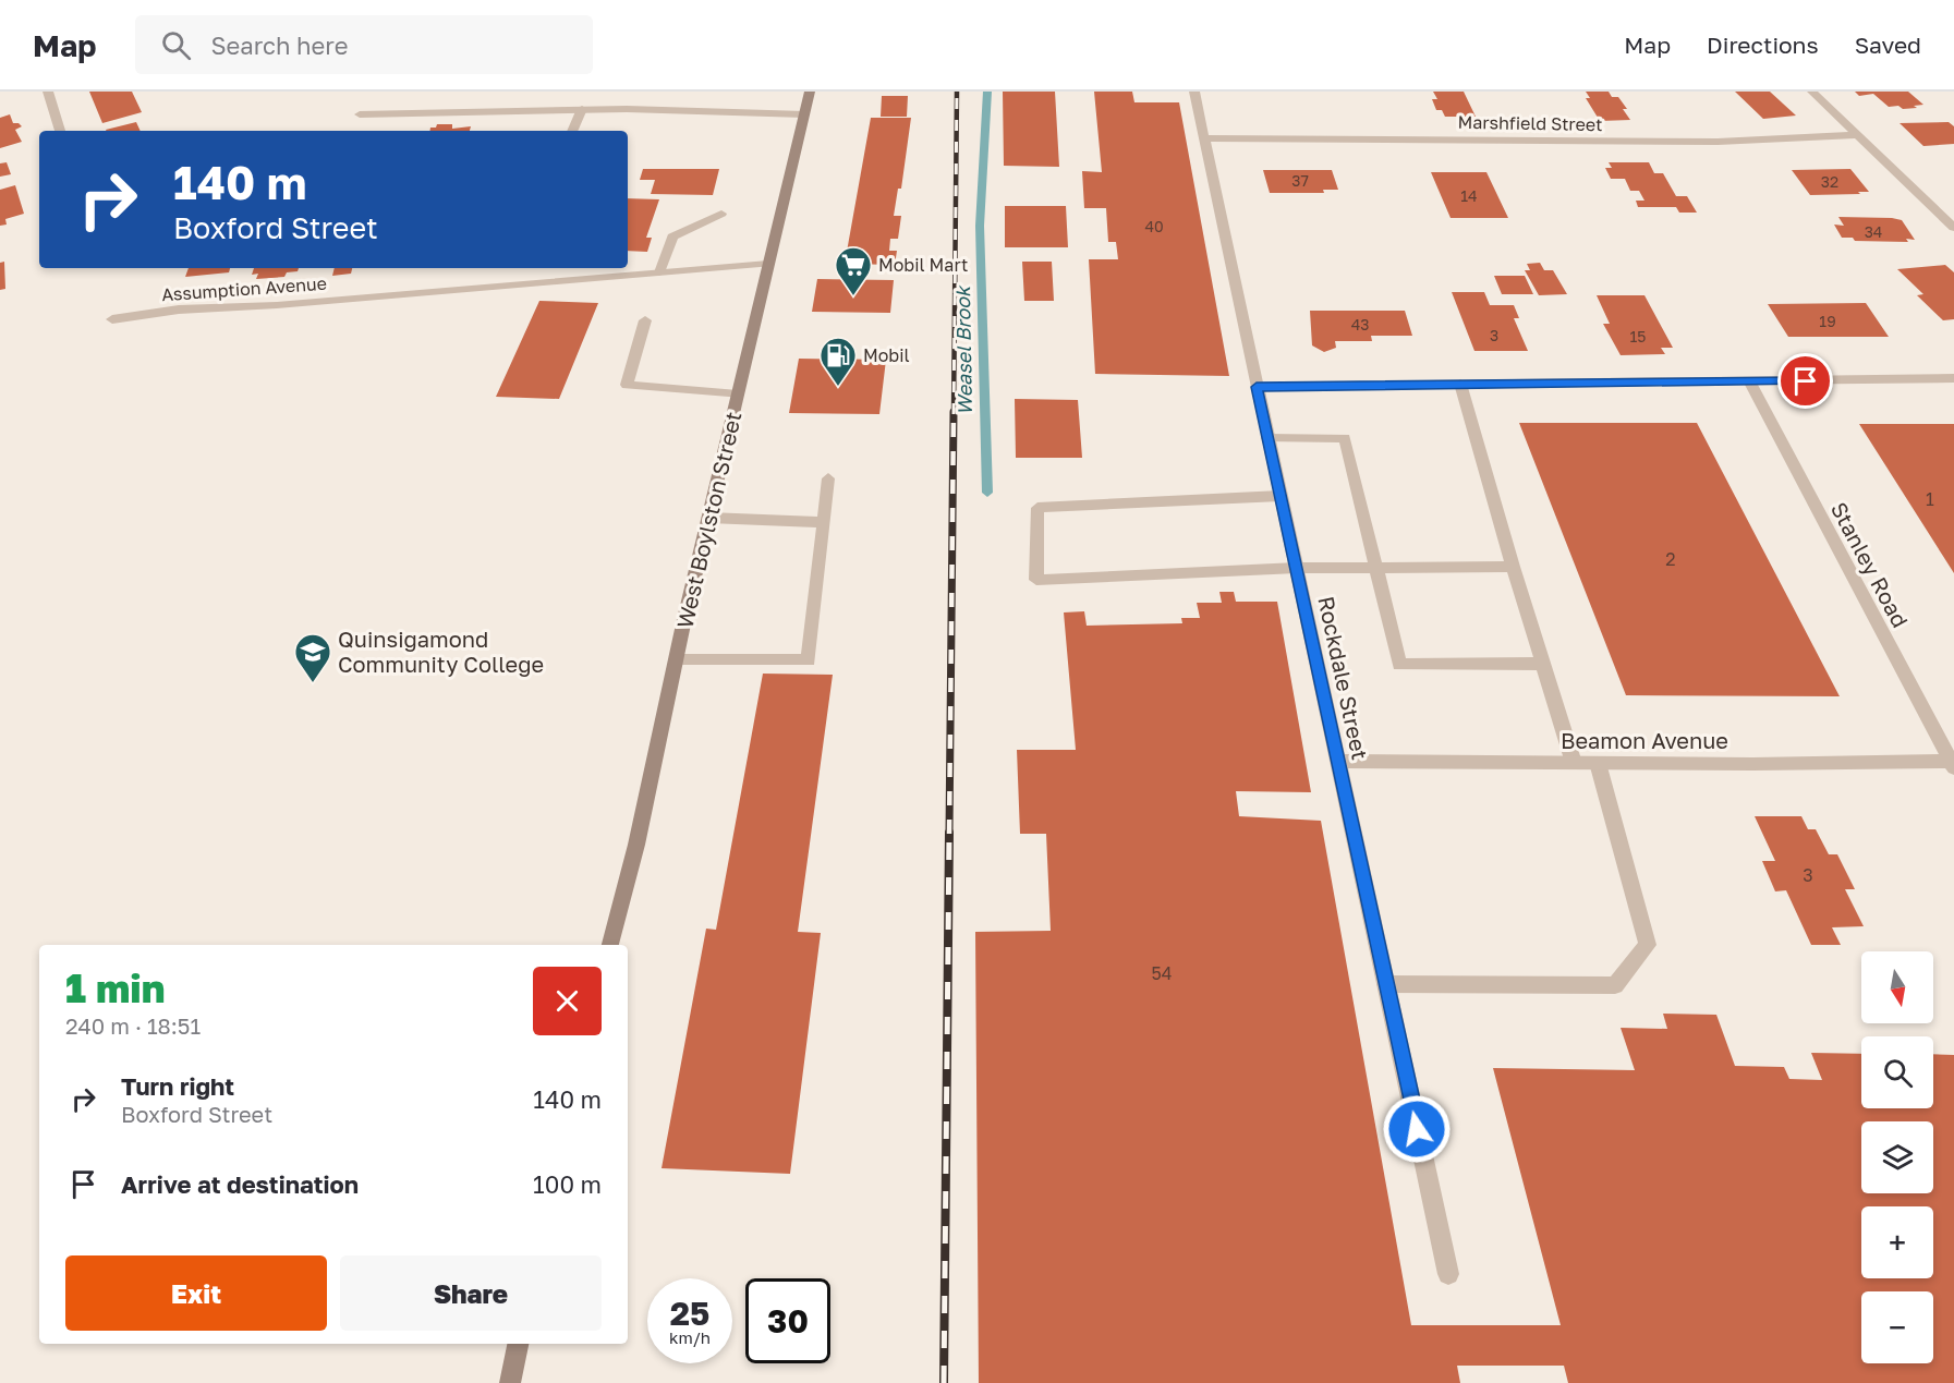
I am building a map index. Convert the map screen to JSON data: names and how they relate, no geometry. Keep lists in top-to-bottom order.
{
  "streets": {
    "main road": ["West Boylston Street"],
    "street": [
      "Marshfield Street",
      "Assumption Avenue",
      "Stanley Road",
      "Rockdale Street",
      "Beamon Avenue"
    ]
  },
  "crossings": [
    ["Marshfield Street", "Rockdale Street"],
    ["Assumption Avenue", "West Boylston Street"],
    ["Stanley Road", "Beamon Avenue"],
    ["Rockdale Street", "Beamon Avenue"]
  ],
  "water": ["Weasel Brook"],
  "places": {
    "supermarket": ["Mobil Mart"],
    "fuel station": ["Mobil"],
    "school or university": ["Quinsigamond Community College"]
  },
  "house_numbers": [
    "37",
    "32",
    "14",
    "40",
    "34",
    "19",
    "43",
    "3",
    "15",
    "1",
    "2",
    "3",
    "54"
  ],
  "north": "bottom",
  "page": {
    "header": "Map",
    "search": "Search here",
    "nav": ["Map", "Directions", "Saved"],
    "turn": ["140 m", "Boxford Street"],
    "heading": ["1 min", "240 m · 18:51"],
    "map_buttons": ["+", "−"],
    "list": [
      {
        "name": "Turn right",
        "note": "Boxford Street",
        "value": "140 m"
      },
      {
        "name": "Arrive at destination",
        "value": "100 m"
      }
    ],
    "buttons": ["Exit", "Share"],
    "speed": "25 km/h",
    "limit": "30"
  }
}
